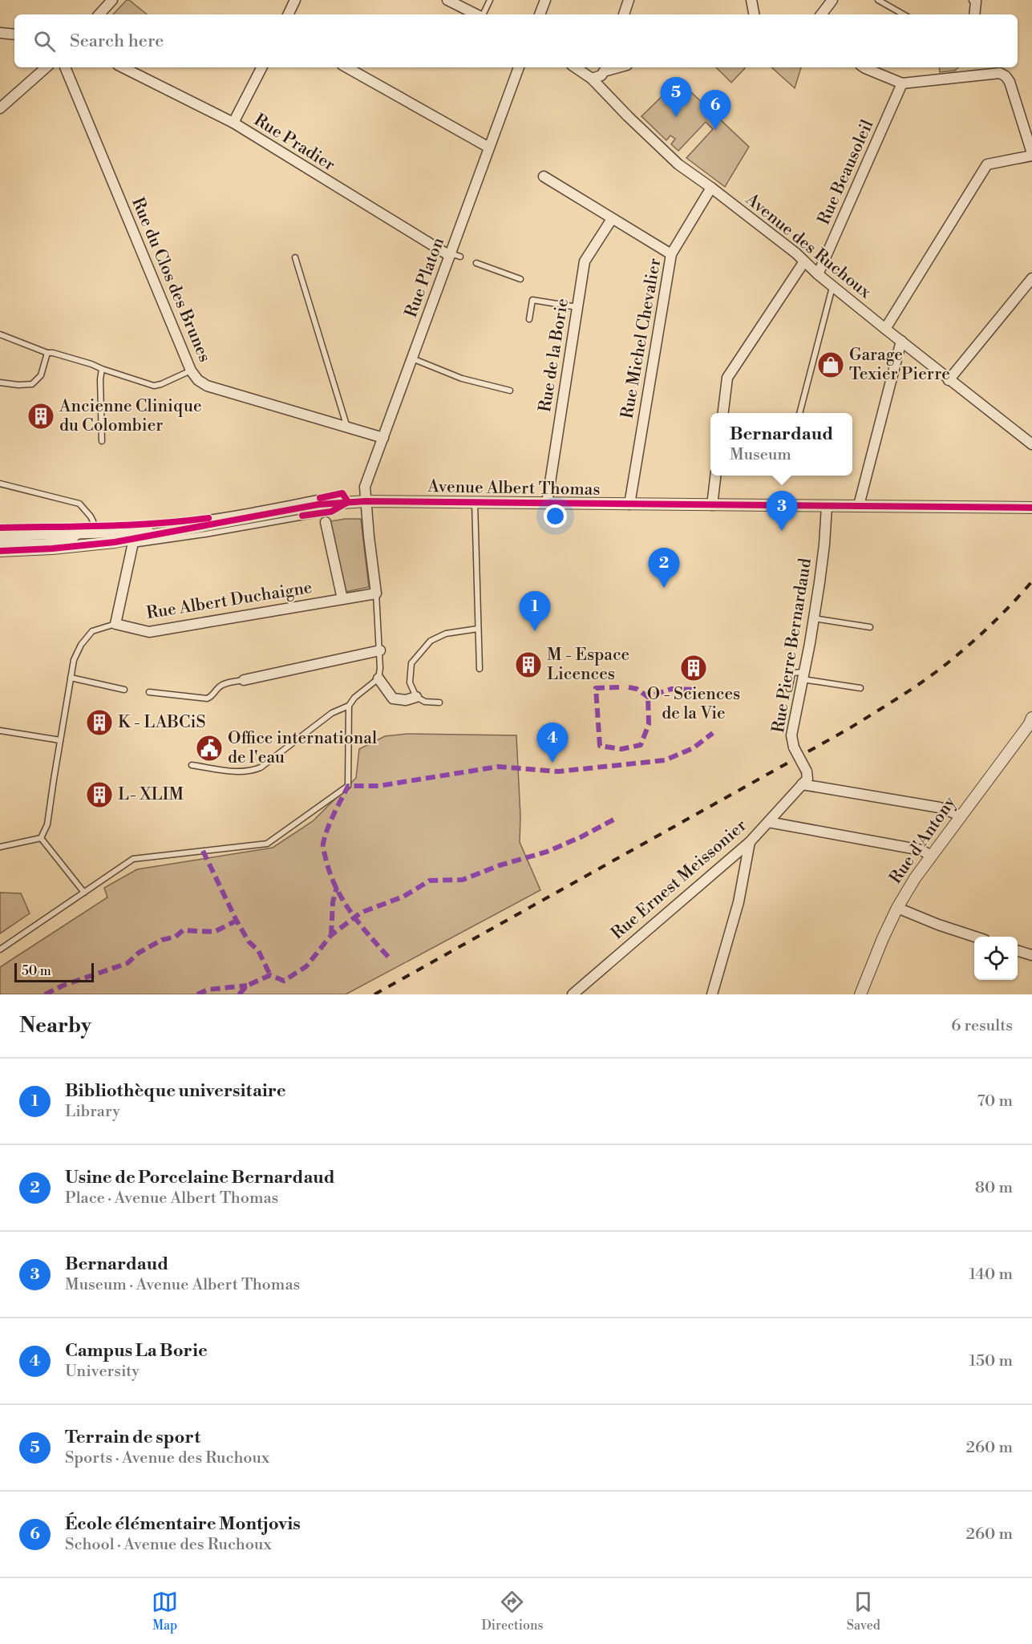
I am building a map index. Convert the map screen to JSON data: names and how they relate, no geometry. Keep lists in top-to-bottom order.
{
  "streets": {
    "street": [
      "Rue Pradier",
      "Rue Beausoleil",
      "Avenue des Ruchoux",
      "Rue Platon",
      "Rue du Clos des Brunes",
      "Rue Michel Chevalier",
      "Rue de la Borie",
      "Avenue Albert Thomas",
      "Rue Albert Duchaigne",
      "Rue Pierre Bernardaud",
      "Rue d'Antony",
      "Rue Ernest Meissonier"
    ]
  },
  "crossings": [
    ["Rue Pradier", "Rue Platon"],
    ["Rue Beausoleil", "Avenue des Ruchoux"],
    ["Avenue des Ruchoux", "Rue Michel Chevalier"],
    ["Rue Platon", "Rue du Clos des Brunes"],
    ["Rue Platon", "Avenue Albert Thomas"],
    ["Rue Platon", "Rue Albert Duchaigne"],
    ["Rue Michel Chevalier", "Avenue Albert Thomas"],
    ["Rue de la Borie", "Avenue Albert Thomas"],
    ["Avenue Albert Thomas", "Rue Albert Duchaigne"],
    ["Avenue Albert Thomas", "Rue Pierre Bernardaud"],
    ["Rue Pierre Bernardaud", "Rue Ernest Meissonier"]
  ],
  "places": {
    "shop": ["Garage Texier Pierre"],
    "building": [
      "Ancienne Clinique du Colombier",
      "M - Espace Licences",
      "O - Sciences de la Vie",
      "K - LABCiS",
      "L- XLIM"
    ],
    "public building": ["Office international de l'eau"]
  },
  "scale_bar": "50 m",
  "page": {
    "search": "Search here",
    "pins": [
      "5",
      "6",
      "3",
      "2",
      "1",
      "4"
    ],
    "popup": ["Bernardaud", "Museum"],
    "scale": "50 m",
    "heading": ["Nearby", "6 results"],
    "list": [
      {
        "mark": "1",
        "name": "Bibliothèque universitaire",
        "note": "Library",
        "value": "70 m"
      },
      {
        "mark": "2",
        "name": "Usine de Porcelaine Bernardaud",
        "note": "Place · Avenue Albert Thomas",
        "value": "80 m"
      },
      {
        "mark": "3",
        "name": "Bernardaud",
        "note": "Museum · Avenue Albert Thomas",
        "value": "140 m"
      },
      {
        "mark": "4",
        "name": "Campus La Borie",
        "note": "University",
        "value": "150 m"
      },
      {
        "mark": "5",
        "name": "Terrain de sport",
        "note": "Sports · Avenue des Ruchoux",
        "value": "260 m"
      },
      {
        "mark": "6",
        "name": "École élémentaire Montjovis",
        "note": "School · Avenue des Ruchoux",
        "value": "260 m"
      }
    ],
    "nav": ["Map", "Directions", "Saved"]
  }
}
